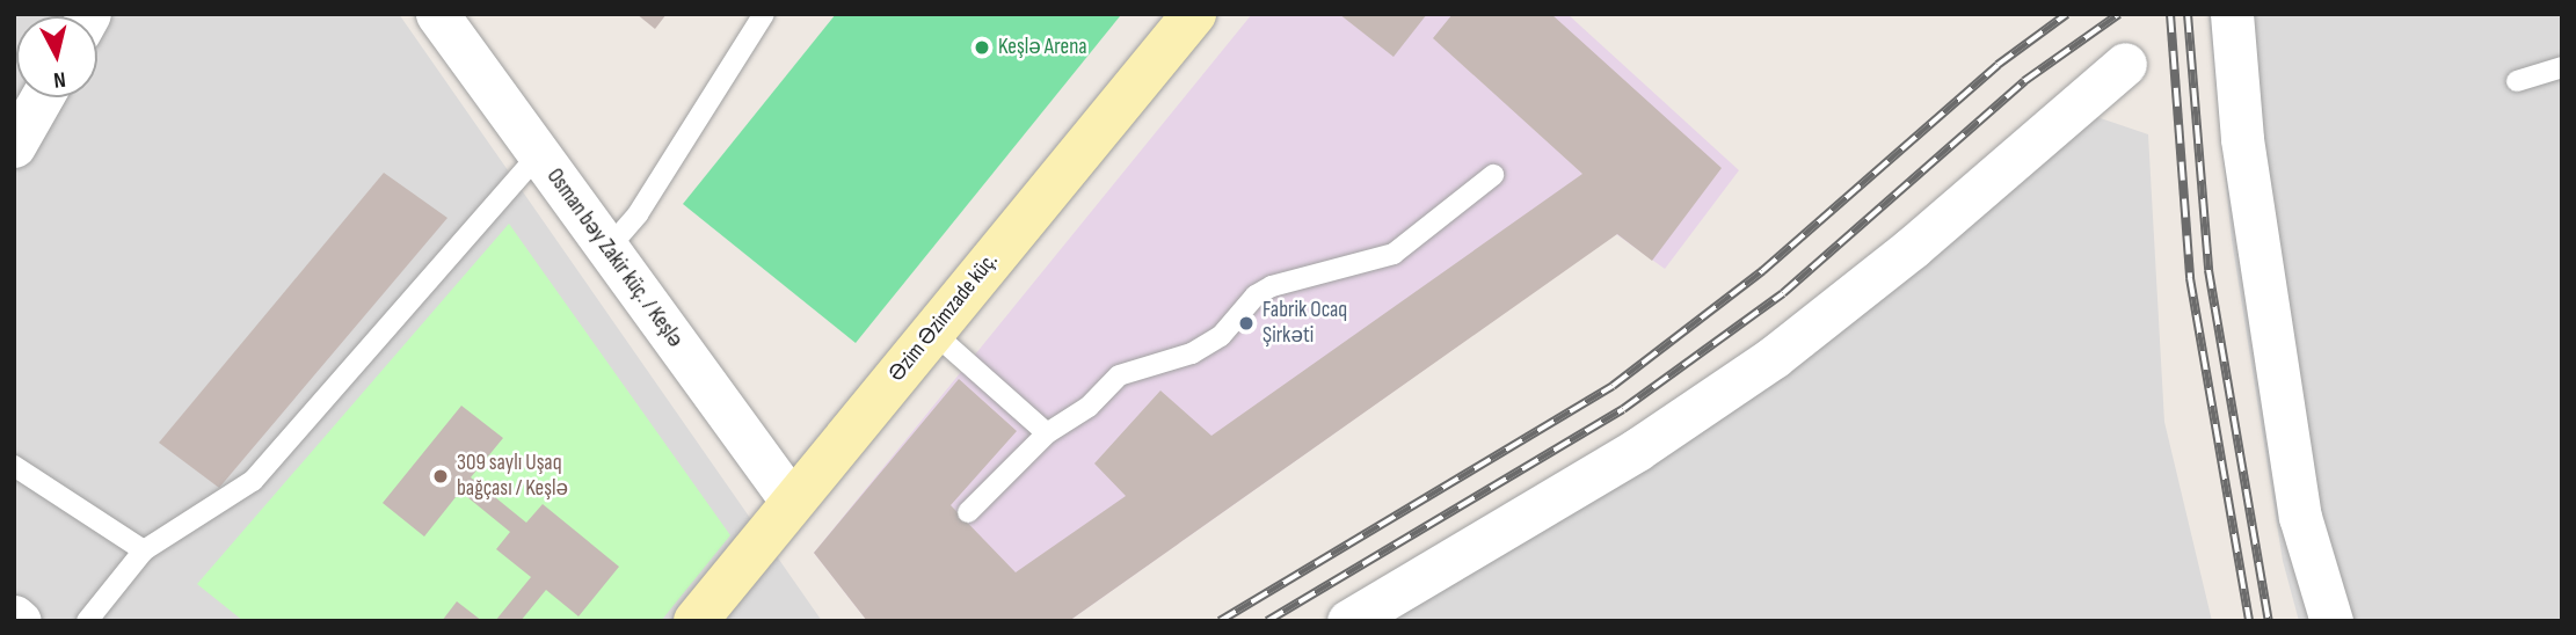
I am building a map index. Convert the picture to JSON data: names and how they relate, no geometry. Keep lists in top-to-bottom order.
{
  "streets": {
    "street": ["Osman bəy Zakir küç. / Keşlə", "Əzim Əzimzade küç."]
  },
  "crossings": [
    ["Osman bəy Zakir küç. / Keşlə", "Əzim Əzimzade küç."]
  ],
  "places": ["Keşlə Arena", "Fabrik Ocaq Şirkəti", "309 saylı Uşaq bağçası / Keşlə"],
  "north": "bottom"
}
